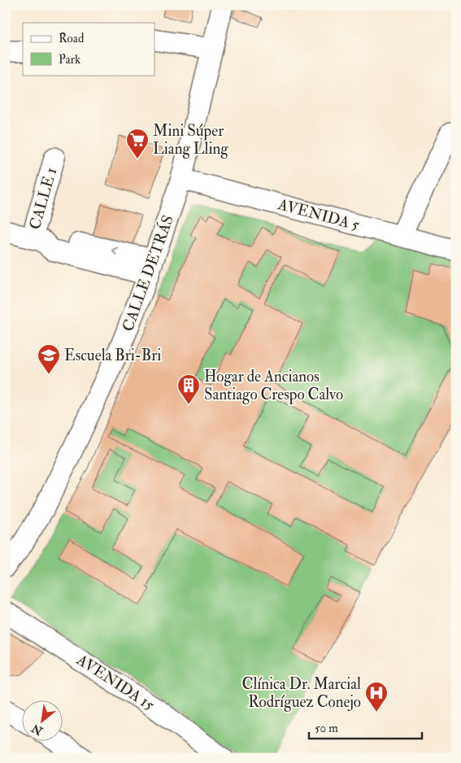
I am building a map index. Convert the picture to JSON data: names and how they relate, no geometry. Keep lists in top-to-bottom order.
{
  "streets": {
    "street": [
      "CALLE 1",
      "AVENIDA 5",
      "CALLE DETRÁS",
      "AVENIDA 15"
    ]
  },
  "crossings": [
    ["AVENIDA 5", "CALLE DETRÁS"]
  ],
  "places": {
    "supermarket": ["Mini Súper Liang Lling"],
    "school or university": ["Escuela Bri-Bri"],
    "building": ["Hogar de Ancianos Santiago Crespo Calvo"],
    "hospital": ["Clínica Dr. Marcial Rodríguez Conejo"]
  },
  "legend": ["Road", "Park"],
  "scale_bar": "50 m",
  "north": "bottom left"
}
